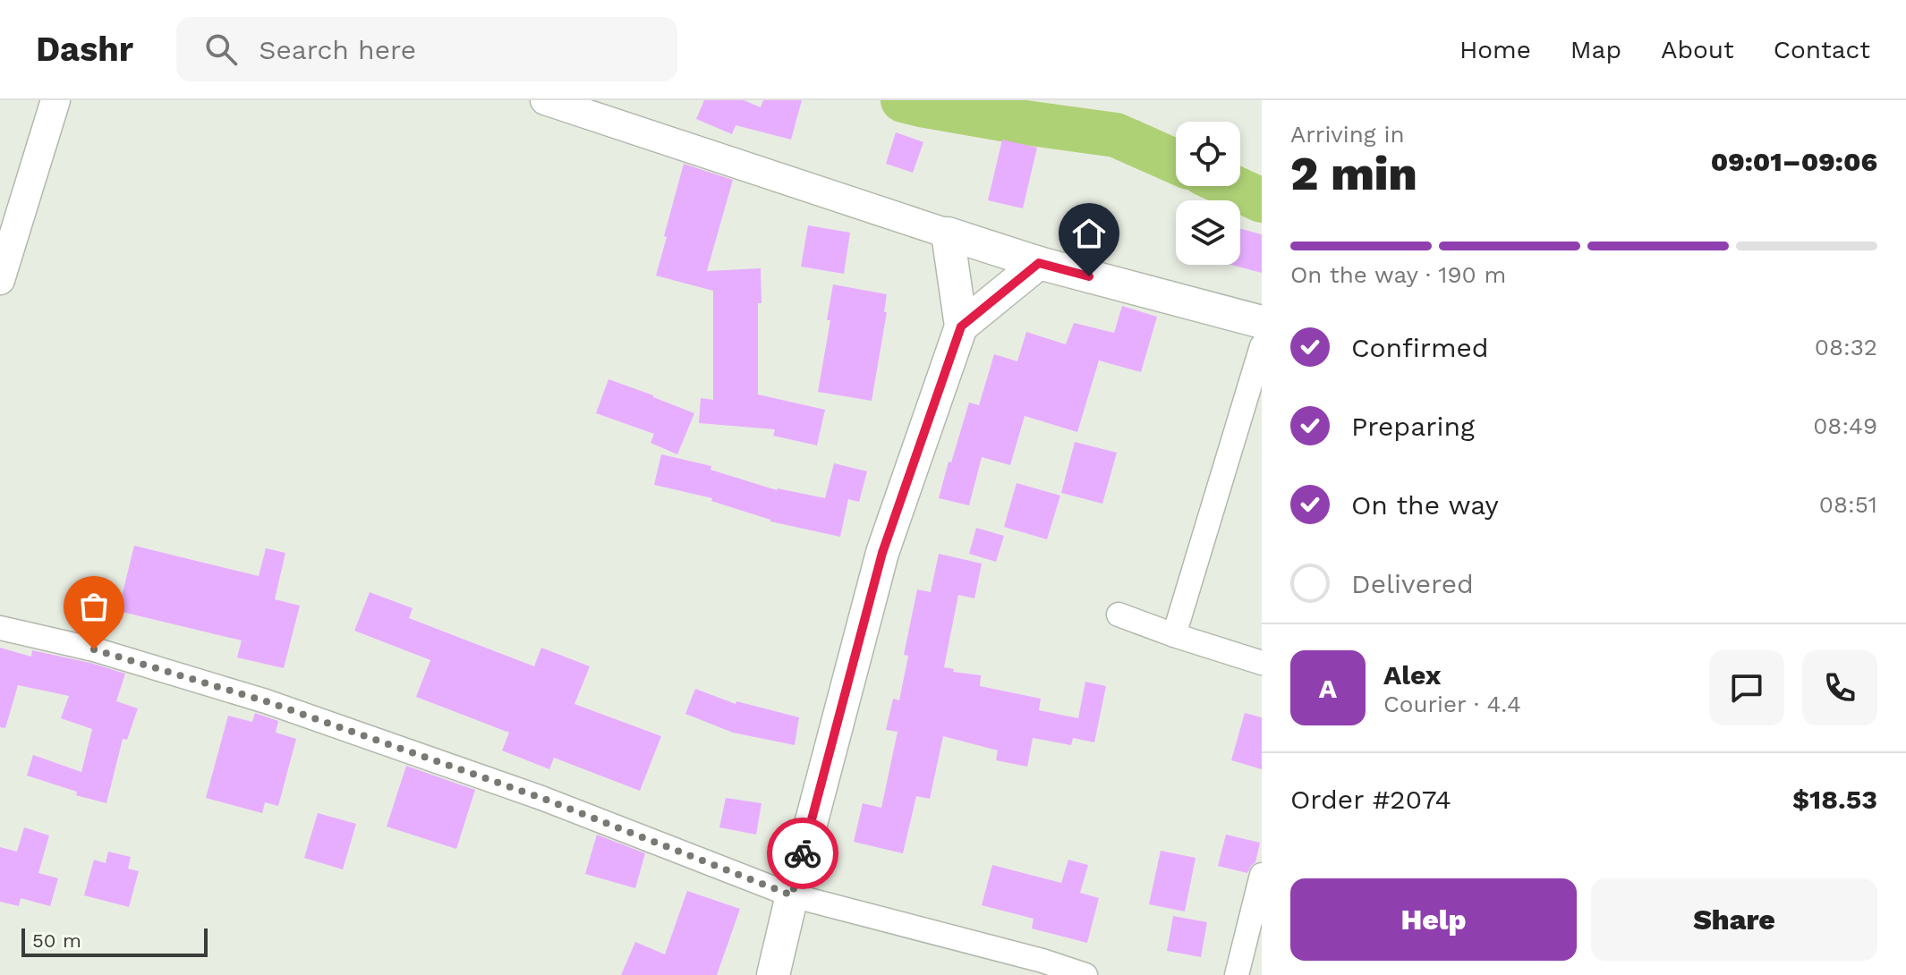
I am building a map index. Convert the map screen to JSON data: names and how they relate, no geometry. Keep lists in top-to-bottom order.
{
  "scale_bar": "50 m",
  "page": {
    "header": "Dashr",
    "search": "Search here",
    "nav": [
      "Home",
      "Map",
      "About",
      "Contact"
    ],
    "heading": ["2 min", "Arriving in", "09:01–09:06"],
    "panel": [
      "Alex",
      "Courier · 4.4",
      "Order #2074",
      "$18.53"
    ],
    "bar": "On the way · 190 m",
    "list": [
      ["Confirmed", "08:32"],
      ["Preparing", "08:49"],
      ["On the way", "08:51"],
      "Delivered"
    ],
    "round": "A",
    "buttons": ["Help", "Share"],
    "scale": "50 m"
  }
}
